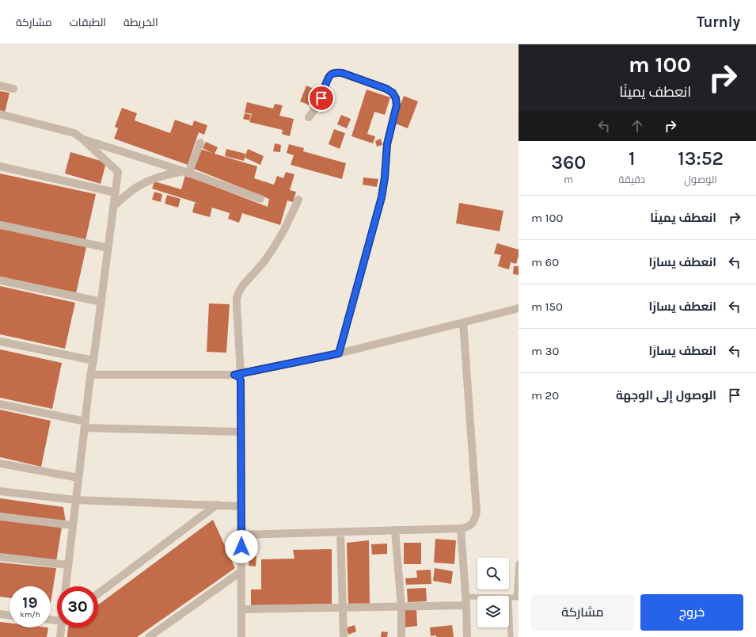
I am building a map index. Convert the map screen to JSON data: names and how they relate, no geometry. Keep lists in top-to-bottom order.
{
  "page": {
    "header": "Turnly",
    "nav": ["الخريطة", "الطبقات", "مشاركة"],
    "turn": ["100 m", "انعطف يمينًا"],
    "eta": [
      "13:52",
      "الوصول",
      "1",
      "دقيقة",
      "360",
      "m"
    ],
    "list": [
      {
        "name": "انعطف يمينًا",
        "value": "100 m"
      },
      {
        "name": "انعطف يسارًا",
        "value": "60 m"
      },
      {
        "name": "انعطف يسارًا",
        "value": "150 m"
      },
      {
        "name": "انعطف يسارًا",
        "value": "30 m"
      },
      {
        "name": "الوصول إلى الوجهة",
        "value": "20 m"
      }
    ],
    "speed": "19 km/h",
    "limit": "30",
    "buttons": ["خروج", "مشاركة"]
  }
}
